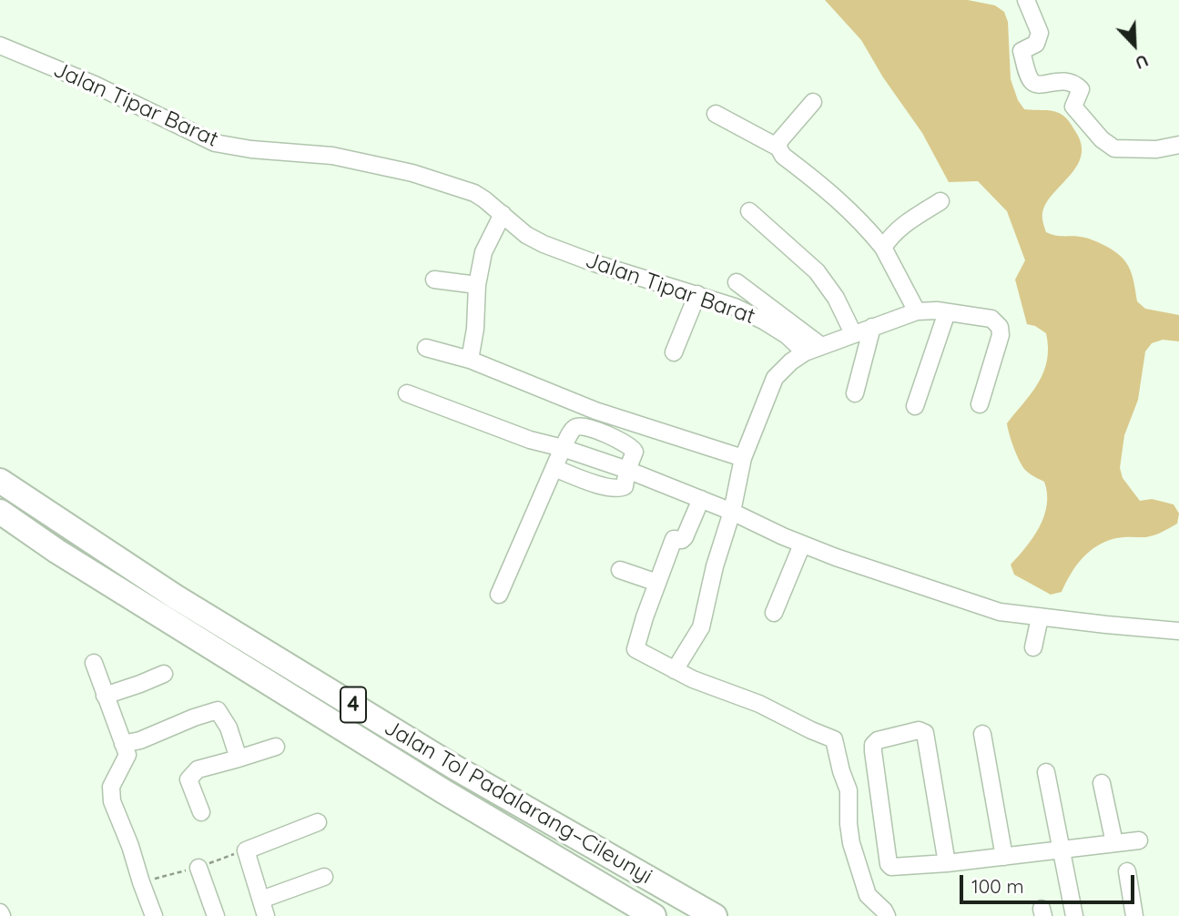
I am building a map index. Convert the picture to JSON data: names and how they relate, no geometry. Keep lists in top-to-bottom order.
{
  "streets": {
    "highway": ["4", "Jalan Tol Padalarang–Cileunyi"],
    "street": ["Jalan Tipar Barat"]
  },
  "scale_bar": "100 m",
  "north": "bottom right"
}
